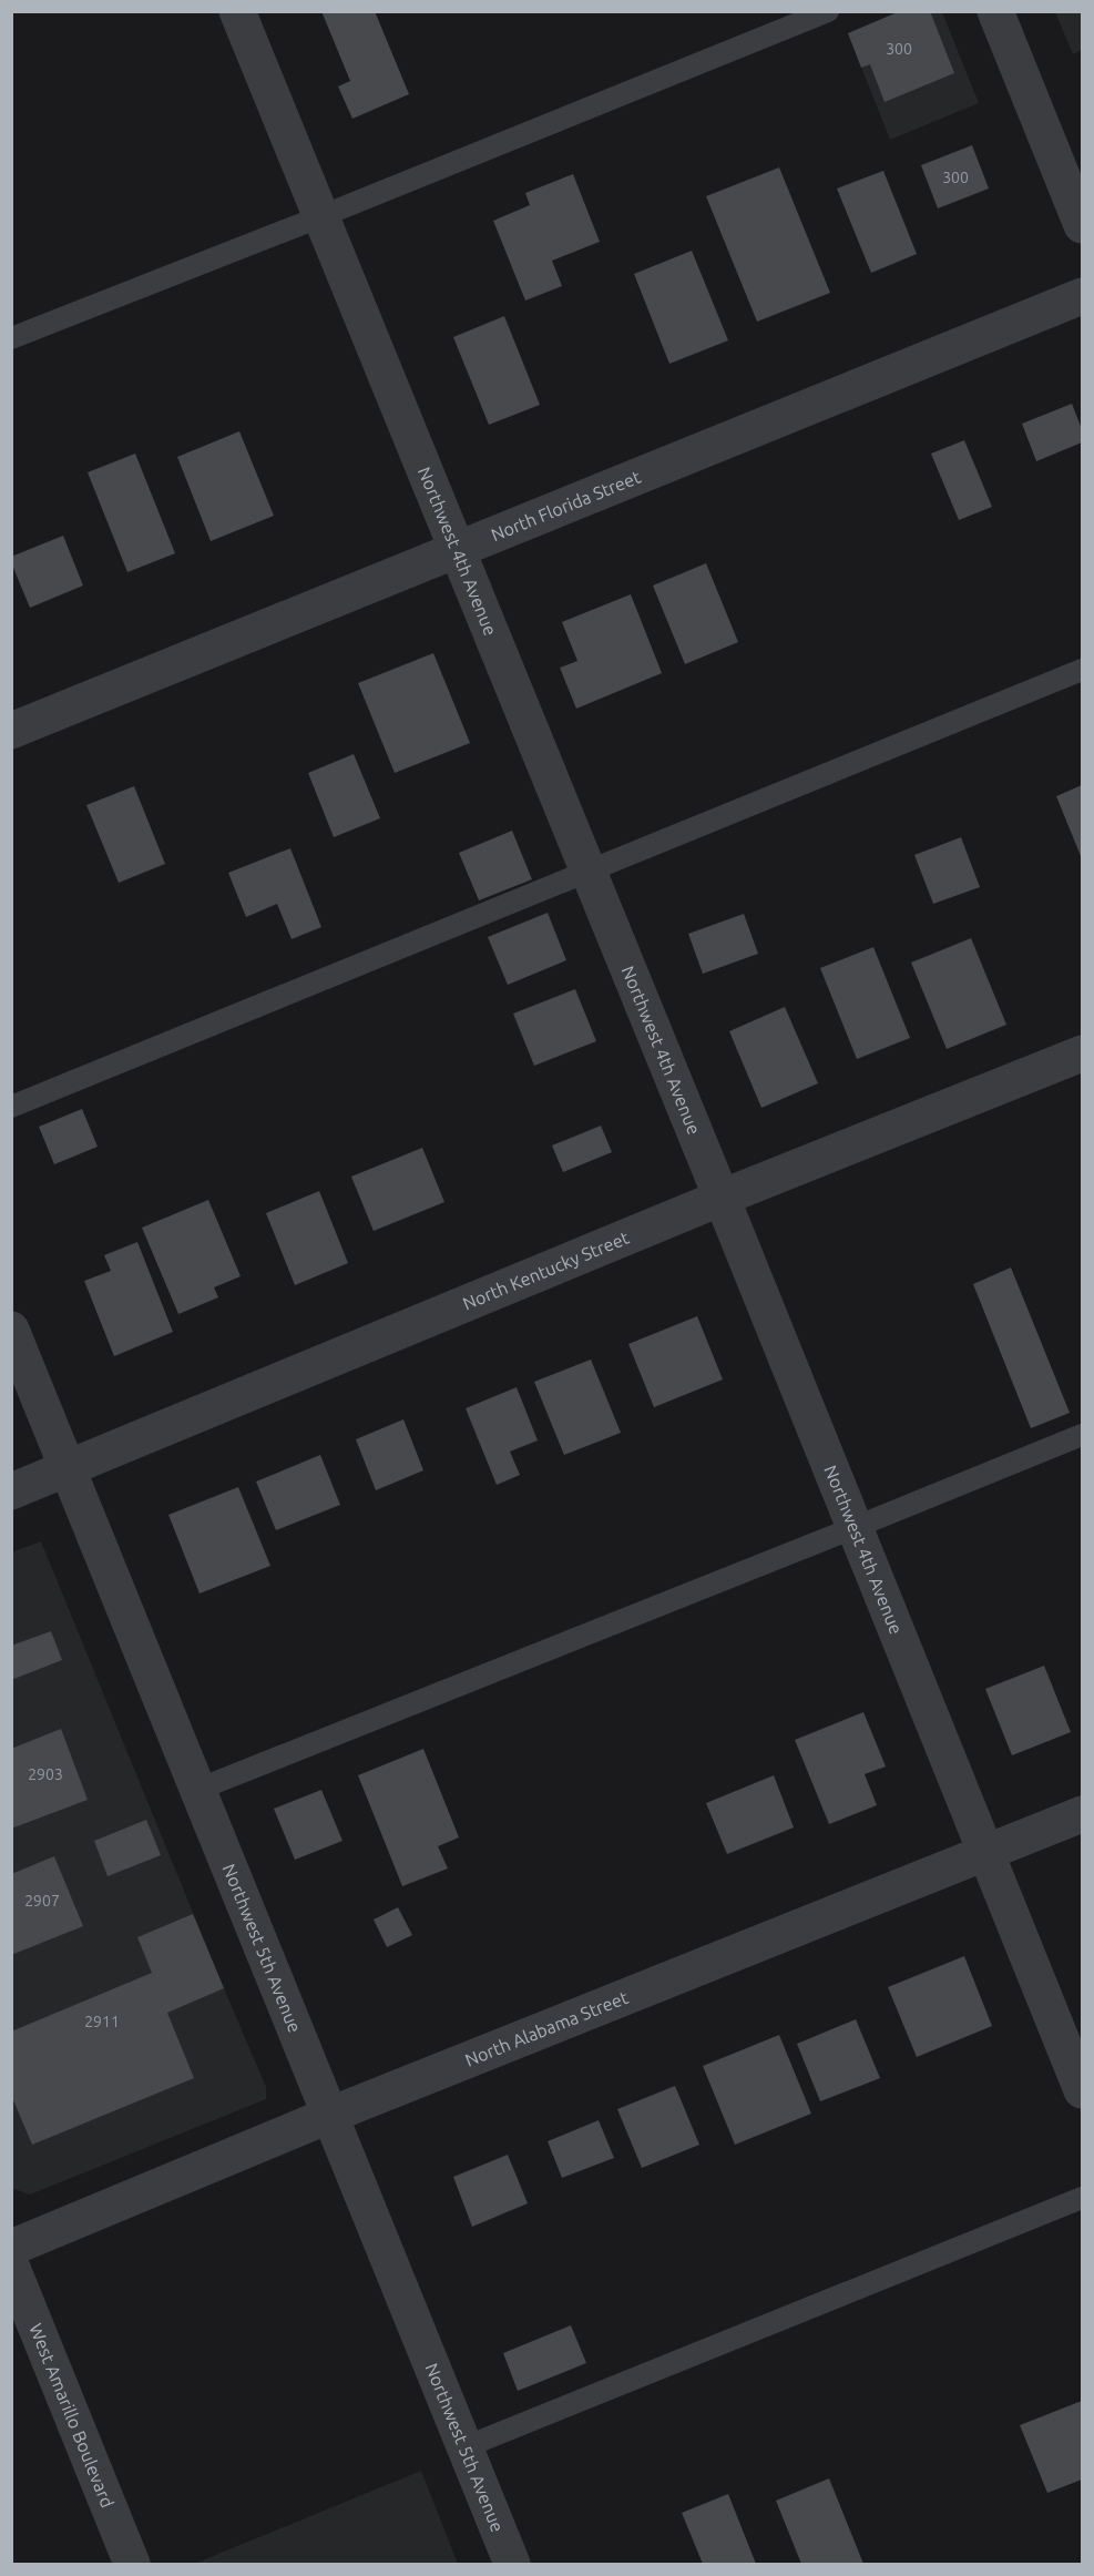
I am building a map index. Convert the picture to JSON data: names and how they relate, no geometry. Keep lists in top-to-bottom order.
{
  "streets": {
    "street": [
      "North Florida Street",
      "Northwest 4th Avenue",
      "North Kentucky Street",
      "Northwest 5th Avenue",
      "North Alabama Street",
      "West Amarillo Boulevard"
    ]
  },
  "crossings": [
    ["North Florida Street", "Northwest 4th Avenue"],
    ["Northwest 4th Avenue", "North Kentucky Street"],
    ["Northwest 4th Avenue", "North Alabama Street"],
    ["North Kentucky Street", "Northwest 5th Avenue"],
    ["Northwest 5th Avenue", "North Alabama Street"]
  ],
  "house_numbers": [
    "300",
    "300",
    "2903",
    "2907",
    "2911"
  ]
}
